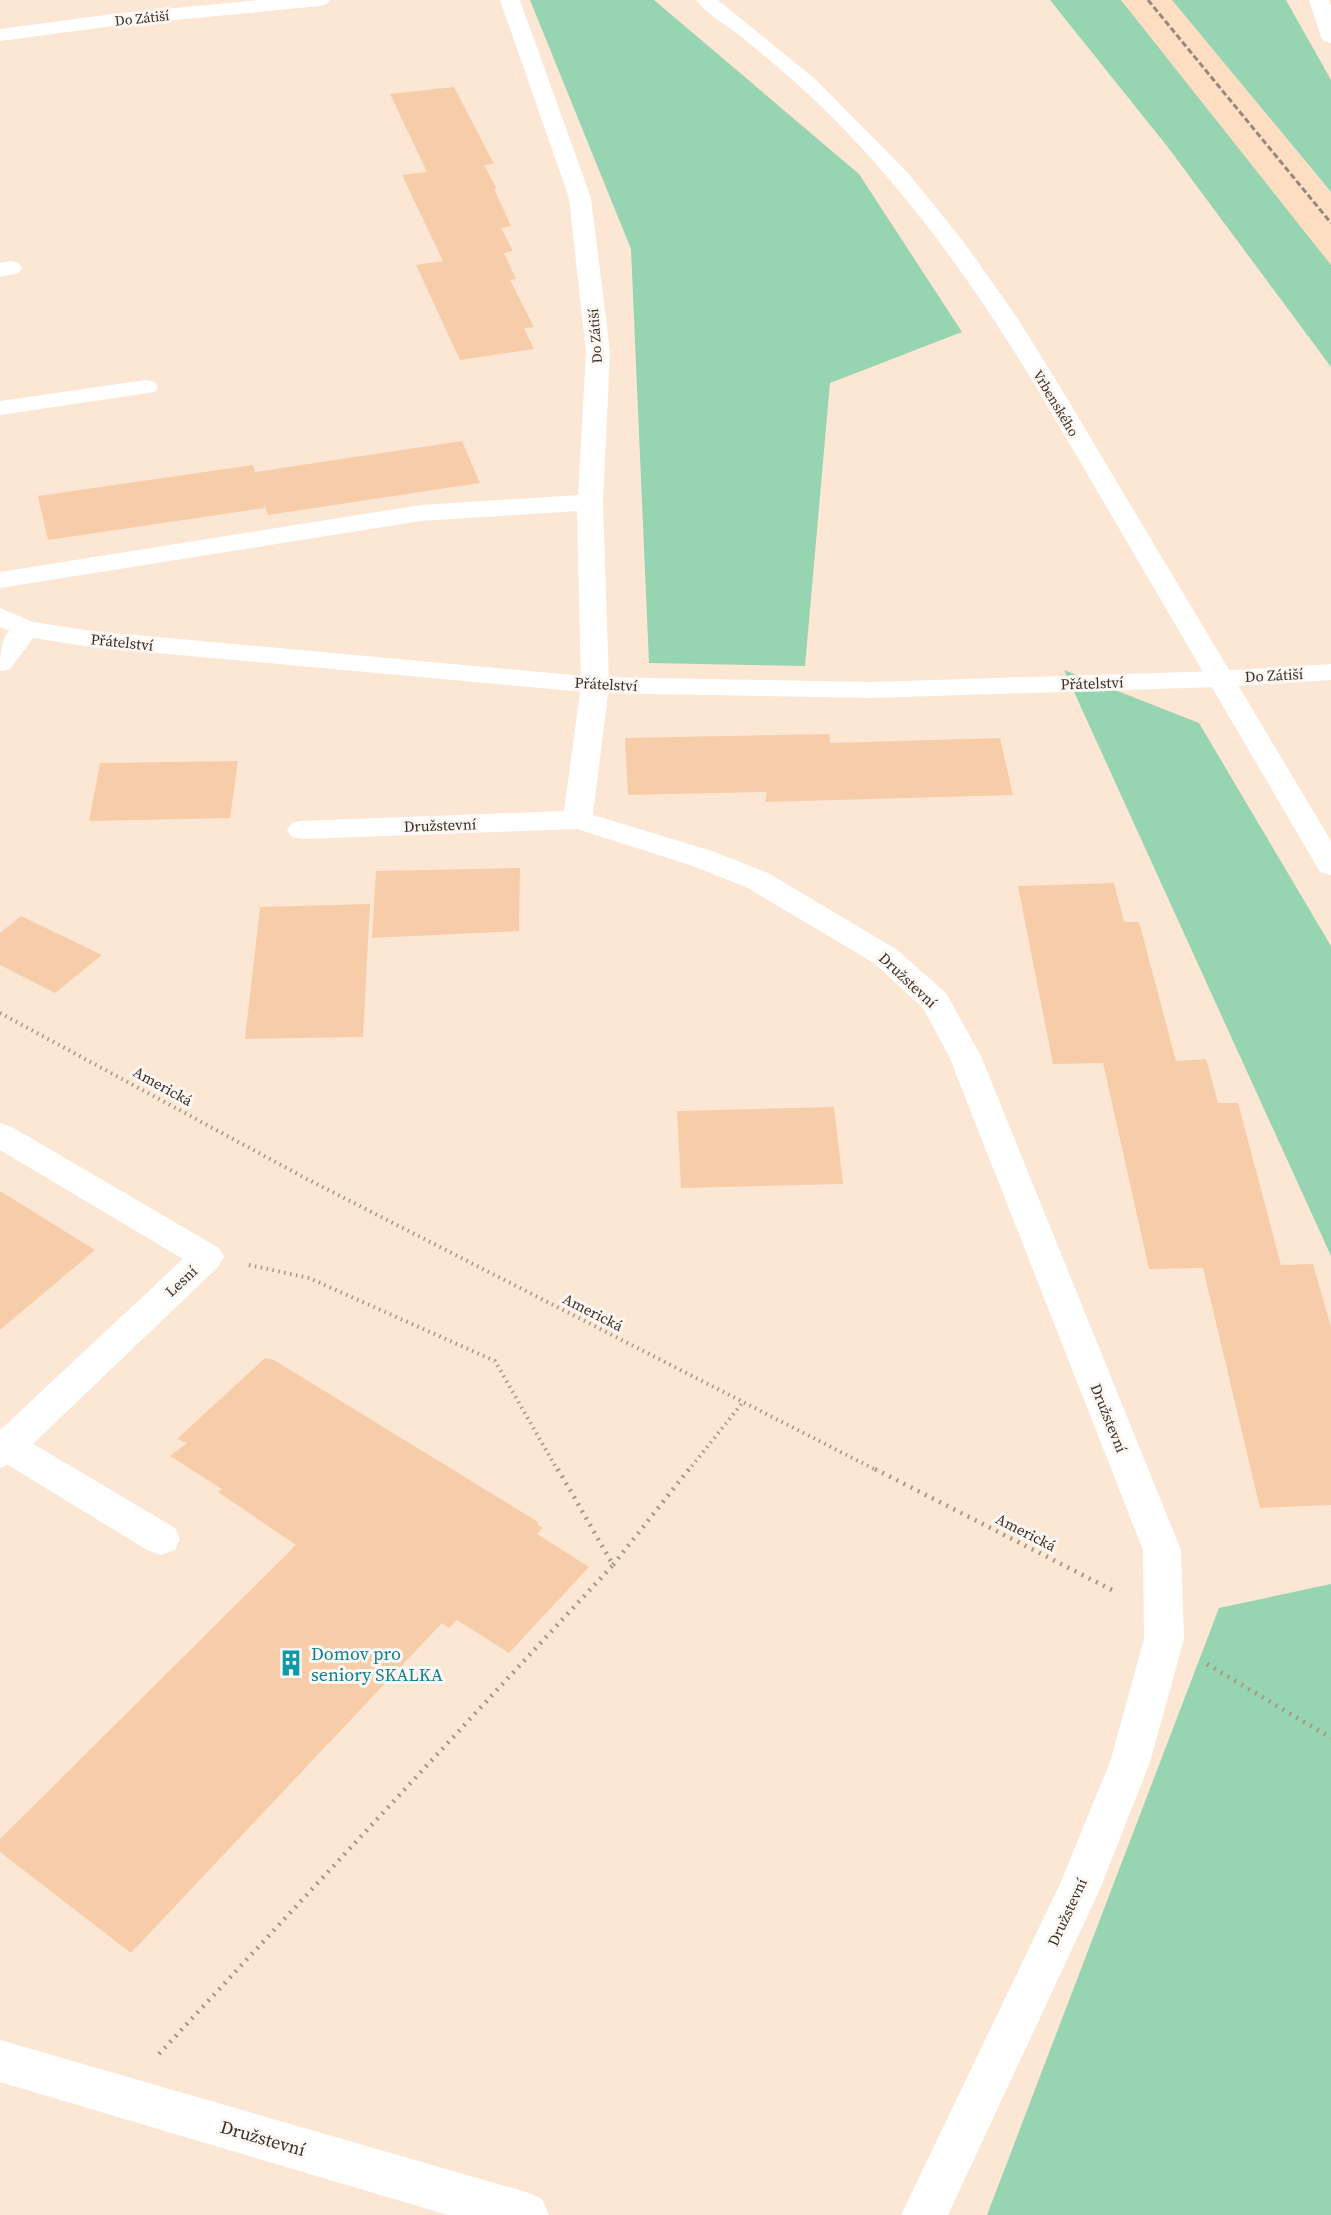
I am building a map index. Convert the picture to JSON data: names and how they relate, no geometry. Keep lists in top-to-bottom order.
{
  "streets": {
    "street": [
      "Do Zátiší",
      "Vrbenského",
      "Přátelství",
      "Družstevní",
      "Lesní"
    ],
    "path": ["Americká"]
  },
  "crossings": [
    ["Do Zátiší", "Vrbenského"],
    ["Do Zátiší", "Přátelství"],
    ["Vrbenského", "Přátelství"],
    ["Družstevní", "Americká"]
  ],
  "places": {
    "building": ["Domov pro seniory SKALKA"]
  }
}
